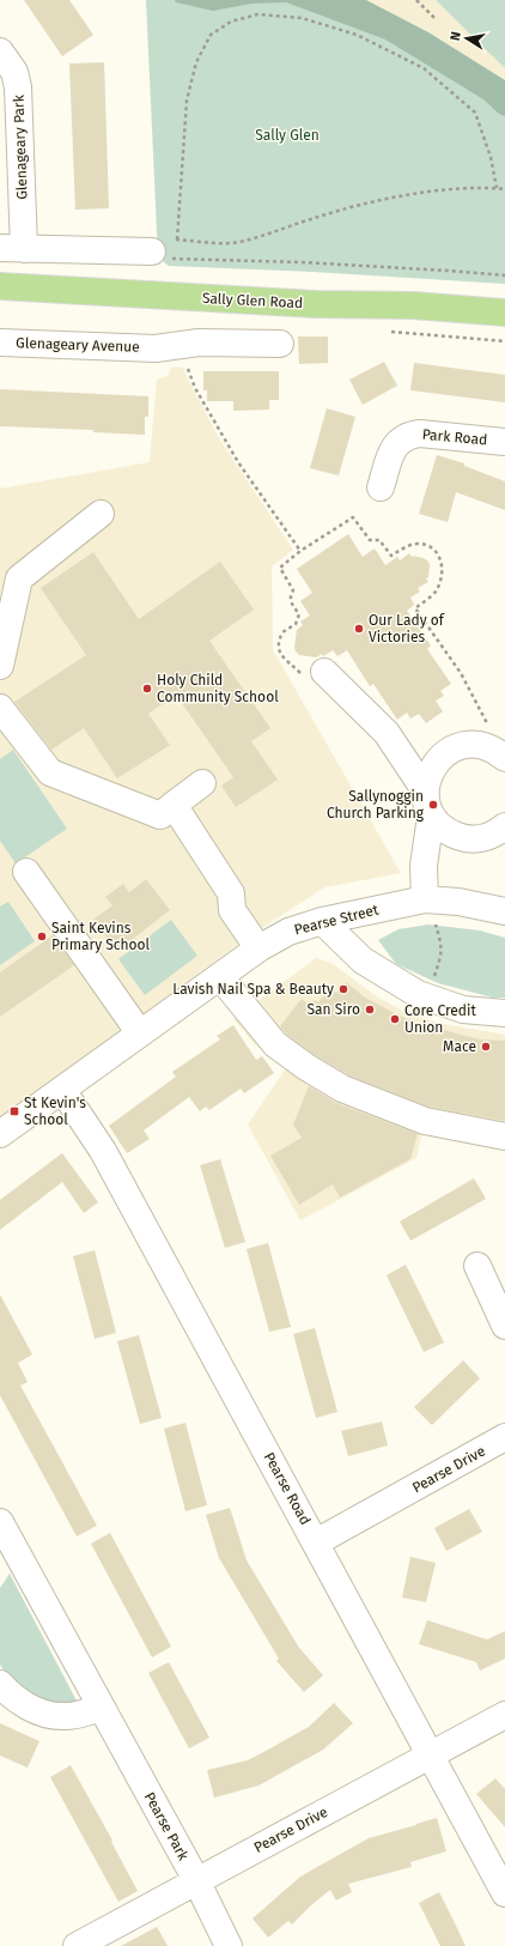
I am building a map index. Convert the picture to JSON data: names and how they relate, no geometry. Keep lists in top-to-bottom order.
{
  "streets": {
    "main road": ["Sally Glen Road"],
    "street": [
      "Glenageary Park",
      "Glenageary Avenue",
      "Park Road",
      "Pearse Street",
      "Pearse Drive",
      "Pearse Road",
      "Pearse Park"
    ]
  },
  "crossings": [
    ["Pearse Street", "Pearse Road"],
    ["Pearse Drive", "Pearse Road"],
    ["Pearse Drive", "Pearse Park"]
  ],
  "parks": ["Sally Glen"],
  "places": {
    "other": [
      "Our Lady of Victories",
      "Holy Child Community School",
      "Sallynoggin Church Parking",
      "Saint Kevins Primary School",
      "Lavish Nail Spa & Beauty",
      "San Siro",
      "Core Credit Union",
      "Mace"
    ],
    "transit": ["St Kevin's School"]
  },
  "north": "left"
}
